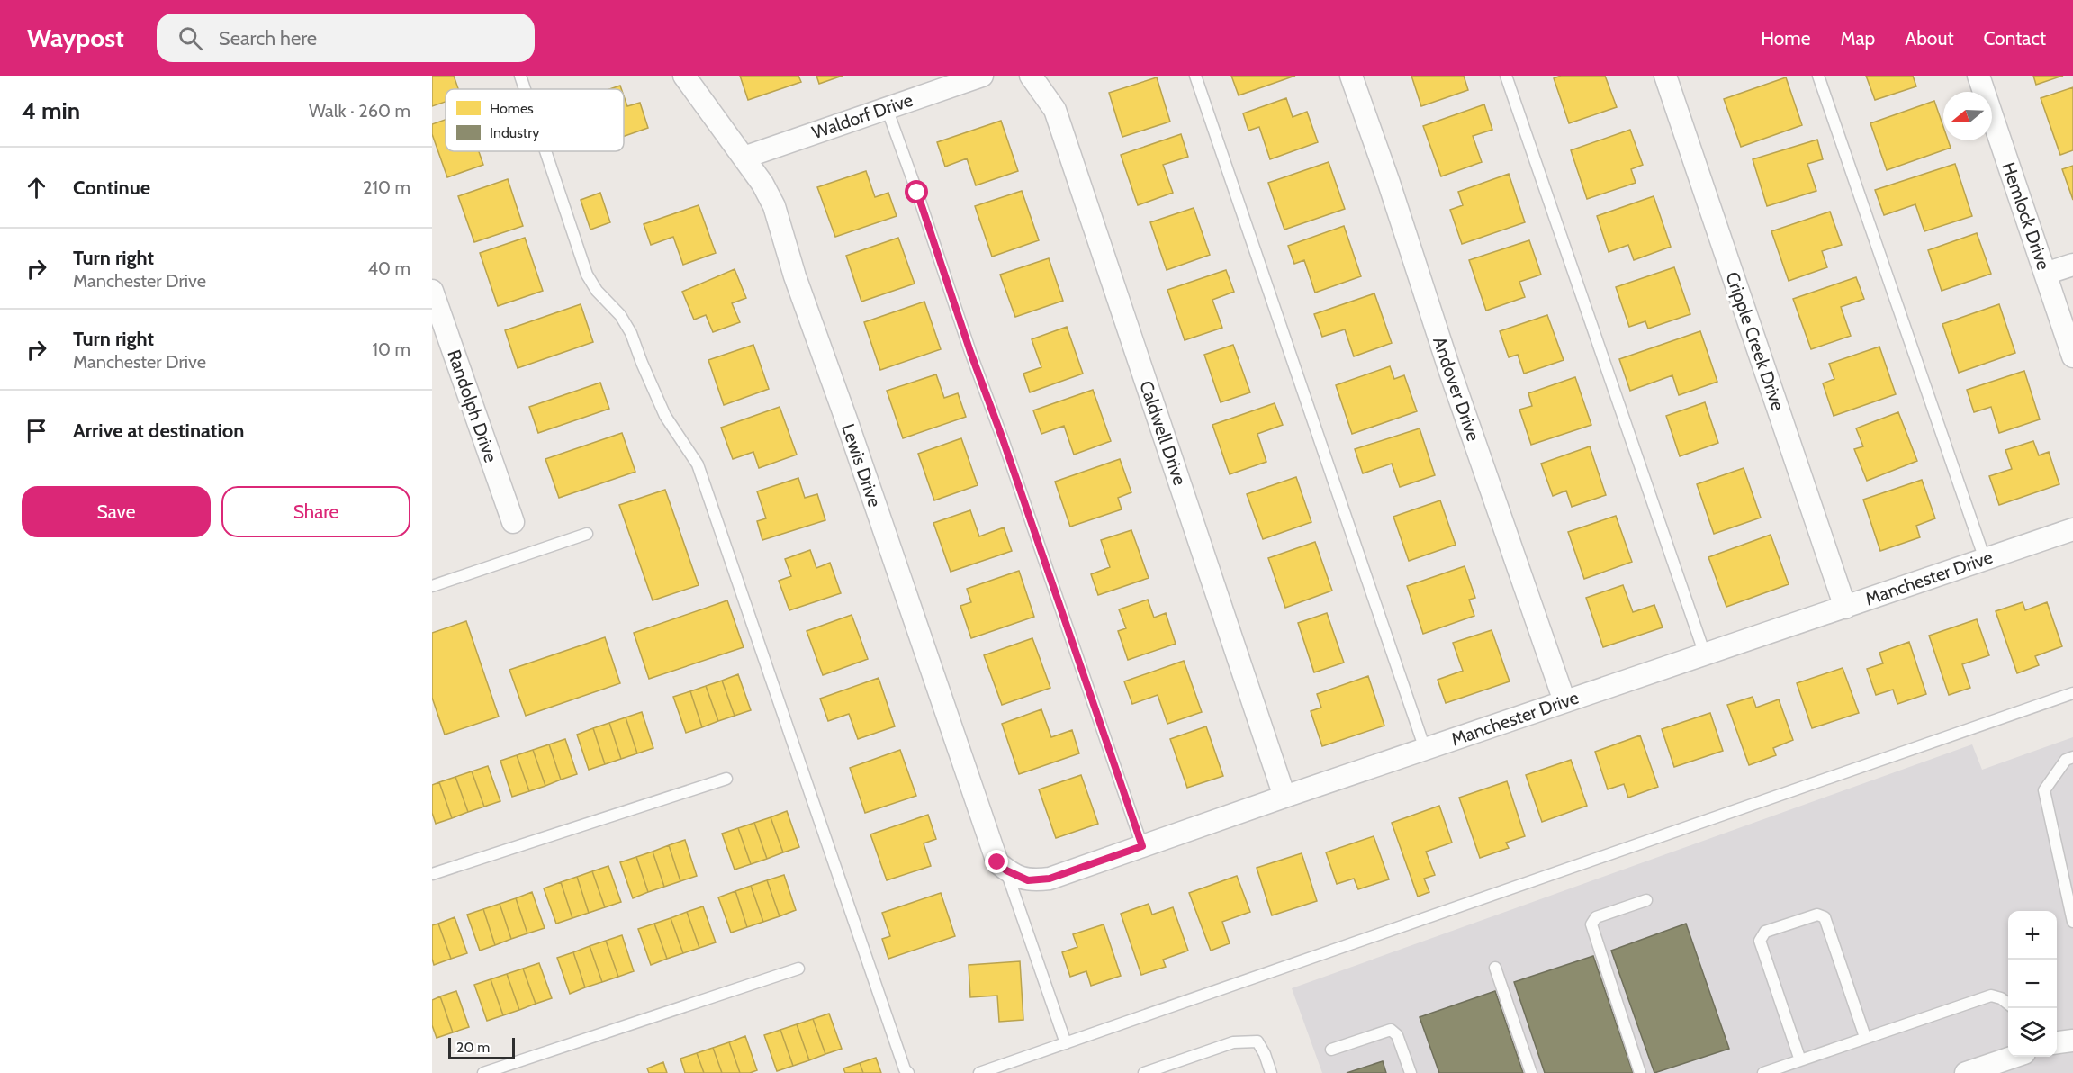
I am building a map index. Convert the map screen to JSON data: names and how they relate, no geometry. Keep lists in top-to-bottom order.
{
  "streets": {
    "street": [
      "Waldorf Drive",
      "Hemlock Drive",
      "Cripple Creek Drive",
      "Andover Drive",
      "Randolph Drive",
      "Caldwell Drive",
      "Lewis Drive",
      "Manchester Drive"
    ]
  },
  "crossings": [
    ["Waldorf Drive", "Lewis Drive"],
    ["Cripple Creek Drive", "Manchester Drive"],
    ["Andover Drive", "Manchester Drive"],
    ["Caldwell Drive", "Manchester Drive"],
    ["Lewis Drive", "Manchester Drive"]
  ],
  "legend": ["Homes", "Industry"],
  "scale_bar": "20 m",
  "north": "left",
  "page": {
    "header": "Waypost",
    "search": "Search here",
    "nav": [
      "Home",
      "Map",
      "About",
      "Contact"
    ],
    "heading": ["4 min", "Walk · 260 m"],
    "list": [
      ["Continue", "210 m"],
      ["Turn right", "Manchester Drive", "40 m"],
      ["Turn right", "Manchester Drive", "10 m"],
      "Arrive at destination"
    ],
    "buttons": ["Save", "Share"],
    "map_buttons": ["+", "−"],
    "scale": "20 m"
  }
}
